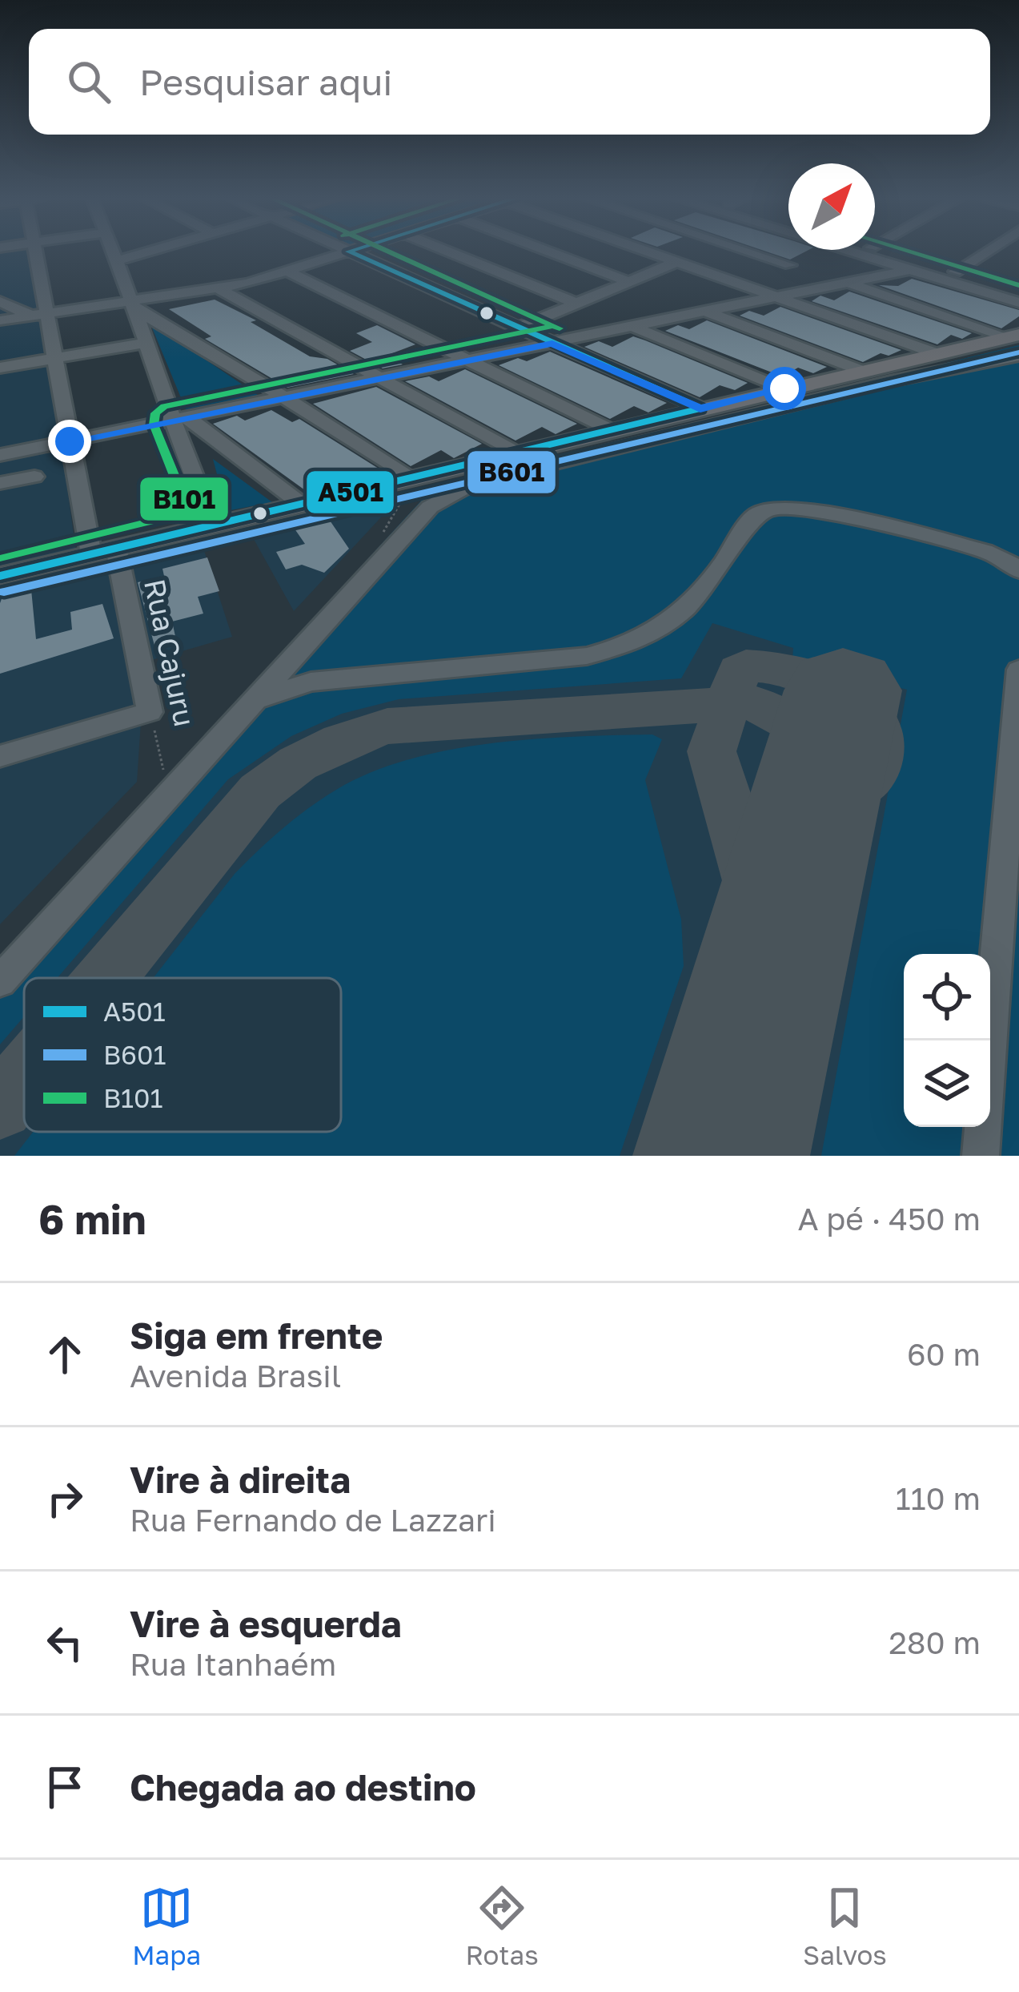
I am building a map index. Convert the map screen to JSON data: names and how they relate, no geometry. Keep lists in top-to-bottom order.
{
  "streets": {
    "street": ["Rua Cajuru"]
  },
  "lines": ["transit line A501", "transit line B101", "transit line B601"],
  "legend": ["A501", "B601", "B101"],
  "north": "top right",
  "page": {
    "search": "Pesquisar aqui",
    "heading": ["6 min", "A pé · 450 m"],
    "list": [
      ["Siga em frente", "Avenida Brasil", "60 m"],
      ["Vire à direita", "Rua Fernando de Lazzari", "110 m"],
      ["Vire à esquerda", "Rua Itanhaém", "280 m"],
      "Chegada ao destino"
    ],
    "nav": ["Mapa", "Rotas", "Salvos"]
  }
}
